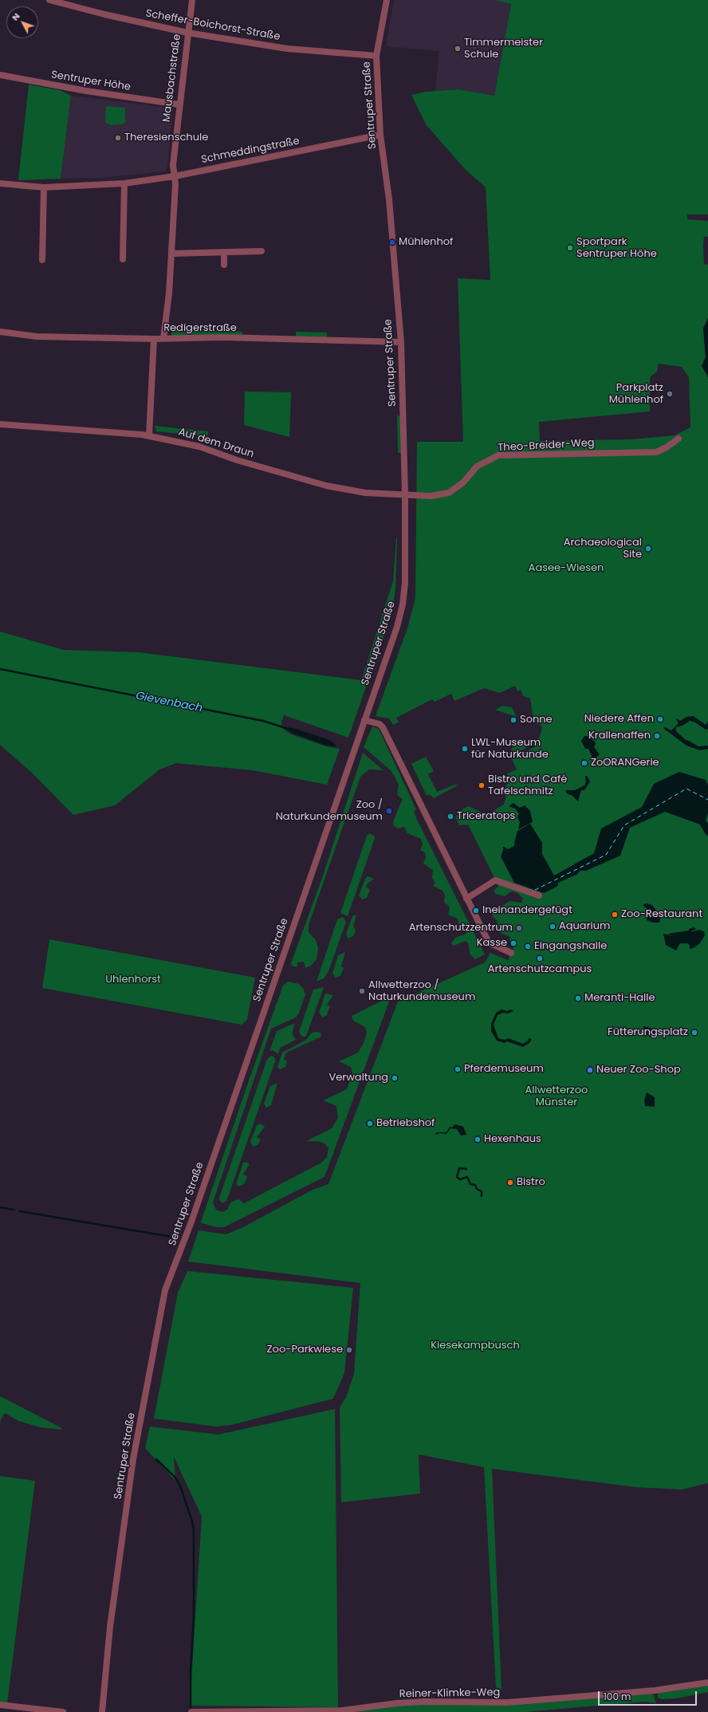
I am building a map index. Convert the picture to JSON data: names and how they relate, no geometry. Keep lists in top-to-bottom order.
{
  "streets": {
    "street": [
      "Scheffer-Boichorst-Straße",
      "Mausbachstraße",
      "Sentruper Höhe",
      "Sentruper Straße",
      "Schmeddingstraße",
      "Redigerstraße",
      "Auf dem Draun",
      "Theo-Breider-Weg",
      "Reiner-Klimke-Weg"
    ]
  },
  "crossings": [
    ["Scheffer-Boichorst-Straße", "Mausbachstraße"],
    ["Scheffer-Boichorst-Straße", "Sentruper Straße"],
    ["Mausbachstraße", "Sentruper Höhe"],
    ["Mausbachstraße", "Schmeddingstraße"],
    ["Mausbachstraße", "Redigerstraße"],
    ["Sentruper Straße", "Schmeddingstraße"],
    ["Sentruper Straße", "Redigerstraße"],
    ["Sentruper Straße", "Auf dem Draun"],
    ["Sentruper Straße", "Theo-Breider-Weg"],
    ["Auf dem Draun", "Theo-Breider-Weg"]
  ],
  "water": ["Gievenbach"],
  "parks": [
    "Aasee-Wiesen",
    "Uhlenhorst",
    "Allwetterzoo Münster",
    "Kiesekampbusch"
  ],
  "places": [
    "Timmermeister Schule",
    "Theresienschule",
    "Mühlenhof",
    "Sportpark Sentruper Höhe",
    "Parkplatz Mühlenhof",
    "Archaeological Site",
    "Niedere Affen",
    "Sonne",
    "Krallenaffen",
    "LWL-Museum für Naturkunde",
    "ZoORANGerie",
    "Bistro und Café Tafelschmitz",
    "Zoo / Naturkundemuseum",
    "Triceratops",
    "Ineinandergefügt",
    "Zoo-Restaurant",
    "Aquarium",
    "Artenschutzzentrum",
    "Kasse",
    "Eingangshalle",
    "Artenschutzcampus",
    "Allwetterzoo / Naturkundemuseum",
    "Meranti-Halle",
    "Fütterungsplatz",
    "Pferdemuseum",
    "Neuer Zoo-Shop",
    "Verwaltung",
    "Betriebshof",
    "Hexenhaus",
    "Bistro",
    "Zoo-Parkwiese"
  ],
  "scale_bar": "100 m",
  "north": "top left"
}
